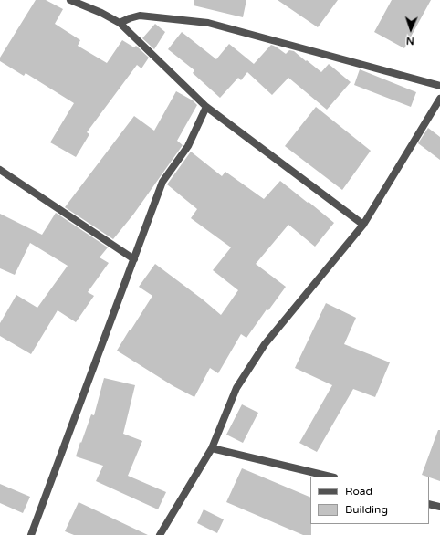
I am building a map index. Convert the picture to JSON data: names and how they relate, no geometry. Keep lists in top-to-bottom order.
{
  "legend": ["Road", "Building"],
  "north": "bottom"
}
